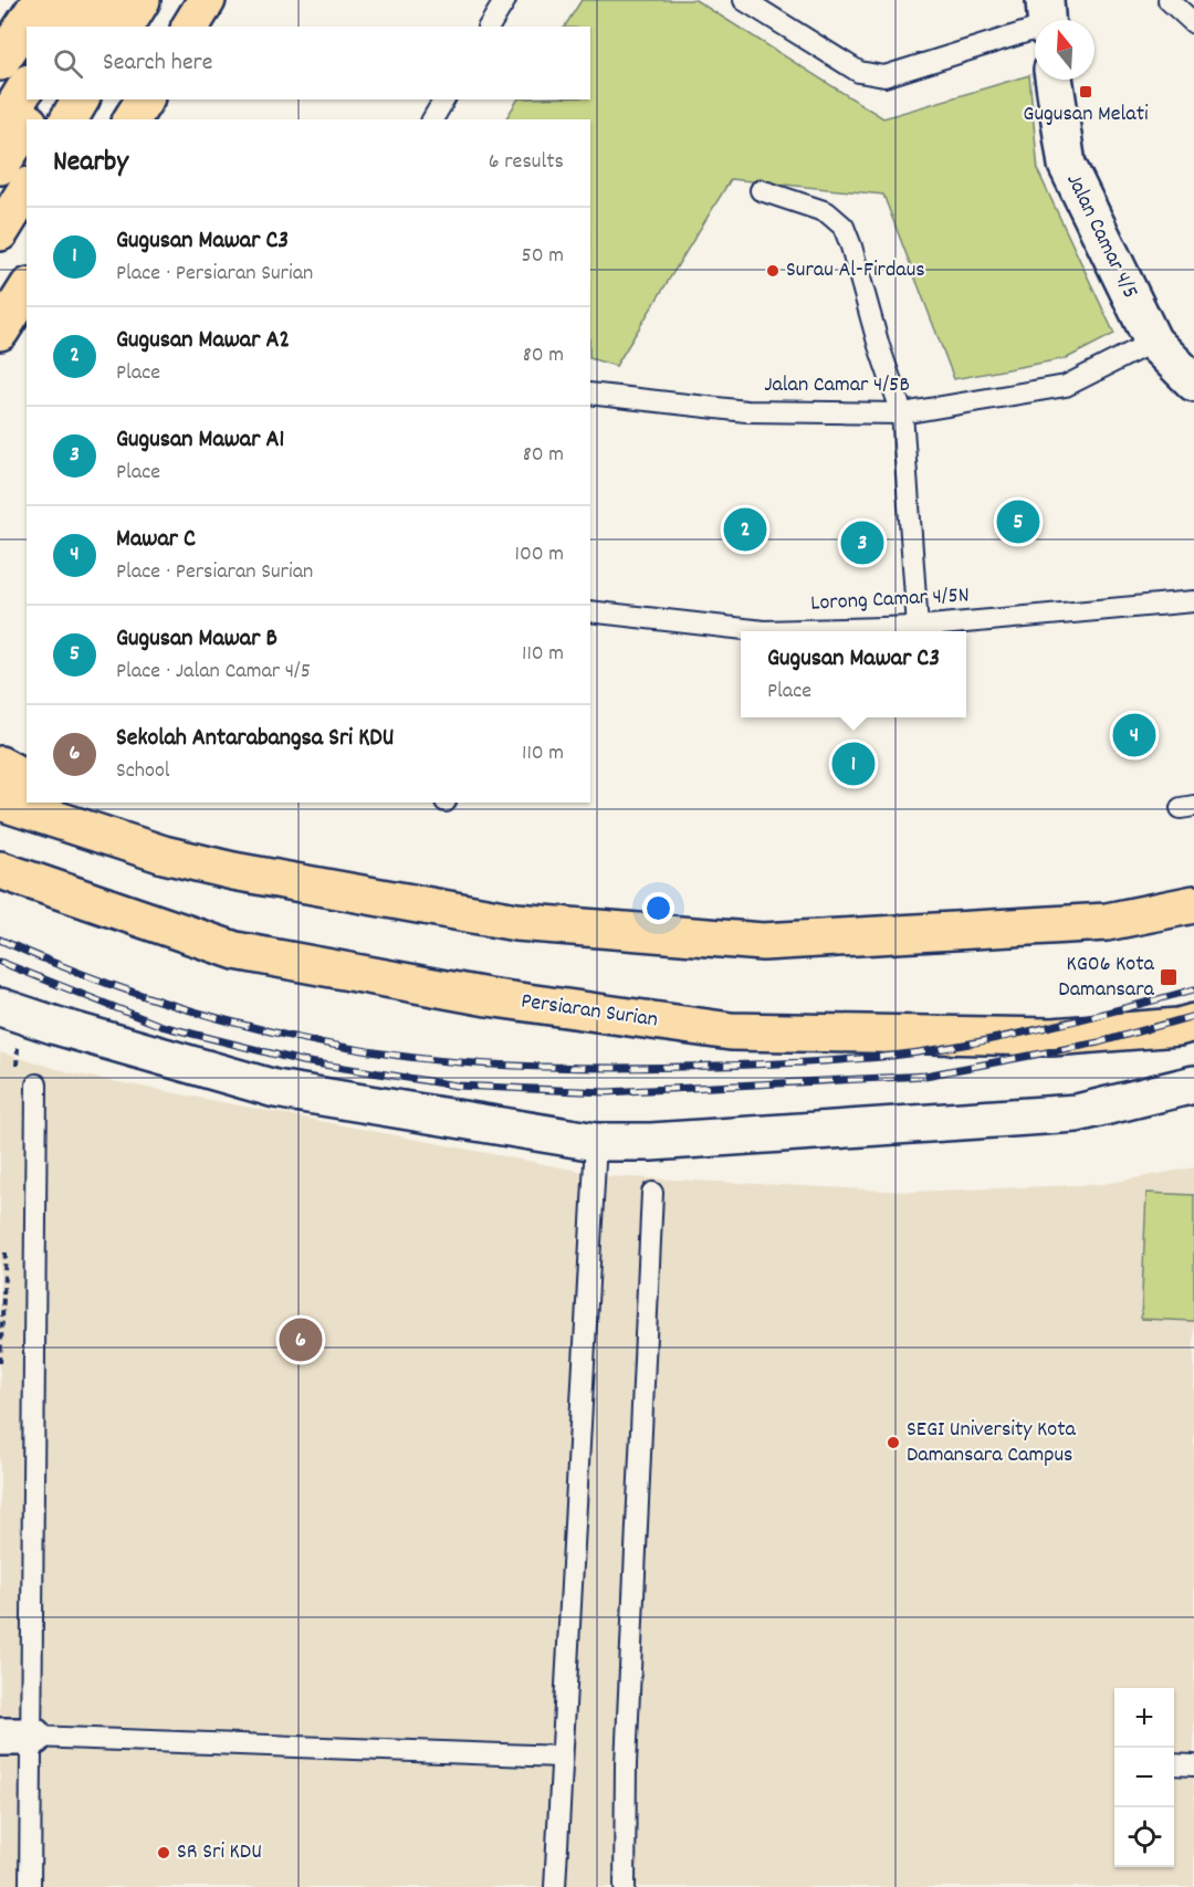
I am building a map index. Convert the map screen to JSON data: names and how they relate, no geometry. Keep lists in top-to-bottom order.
{
  "streets": {
    "main road": ["Persiaran Surian"],
    "street": ["Jalan Camar 4/5"],
    "lane": ["Jalan Camar 4/5B", "Lorong Camar 4/5N"]
  },
  "crossings": [
    ["Jalan Camar 4/5", "Jalan Camar 4/5B"]
  ],
  "places": {
    "transit": ["Gugusan Melati", "KG06 Kota Damansara"],
    "other": ["Surau Al-Firdaus", "SEGI University Kota Damansara Campus", "SR Sri KDU"]
  },
  "north": "top",
  "page": {
    "search": "Search here",
    "heading": ["Nearby", "6 results"],
    "list": [
      {
        "mark": "1",
        "name": "Gugusan Mawar C3",
        "note": "Place · Persiaran Surian",
        "value": "50 m"
      },
      {
        "mark": "2",
        "name": "Gugusan Mawar A2",
        "note": "Place",
        "value": "80 m"
      },
      {
        "mark": "3",
        "name": "Gugusan Mawar A1",
        "note": "Place",
        "value": "80 m"
      },
      {
        "mark": "4",
        "name": "Mawar C",
        "note": "Place · Persiaran Surian",
        "value": "100 m"
      },
      {
        "mark": "5",
        "name": "Gugusan Mawar B",
        "note": "Place · Jalan Camar 4/5",
        "value": "110 m"
      },
      {
        "mark": "6",
        "name": "Sekolah Antarabangsa Sri KDU",
        "note": "School",
        "value": "110 m"
      }
    ],
    "pins": [
      "5",
      "2",
      "3",
      "4",
      "1",
      "6"
    ],
    "popup": ["Gugusan Mawar C3", "Place"],
    "map_buttons": ["+", "−"]
  }
}
